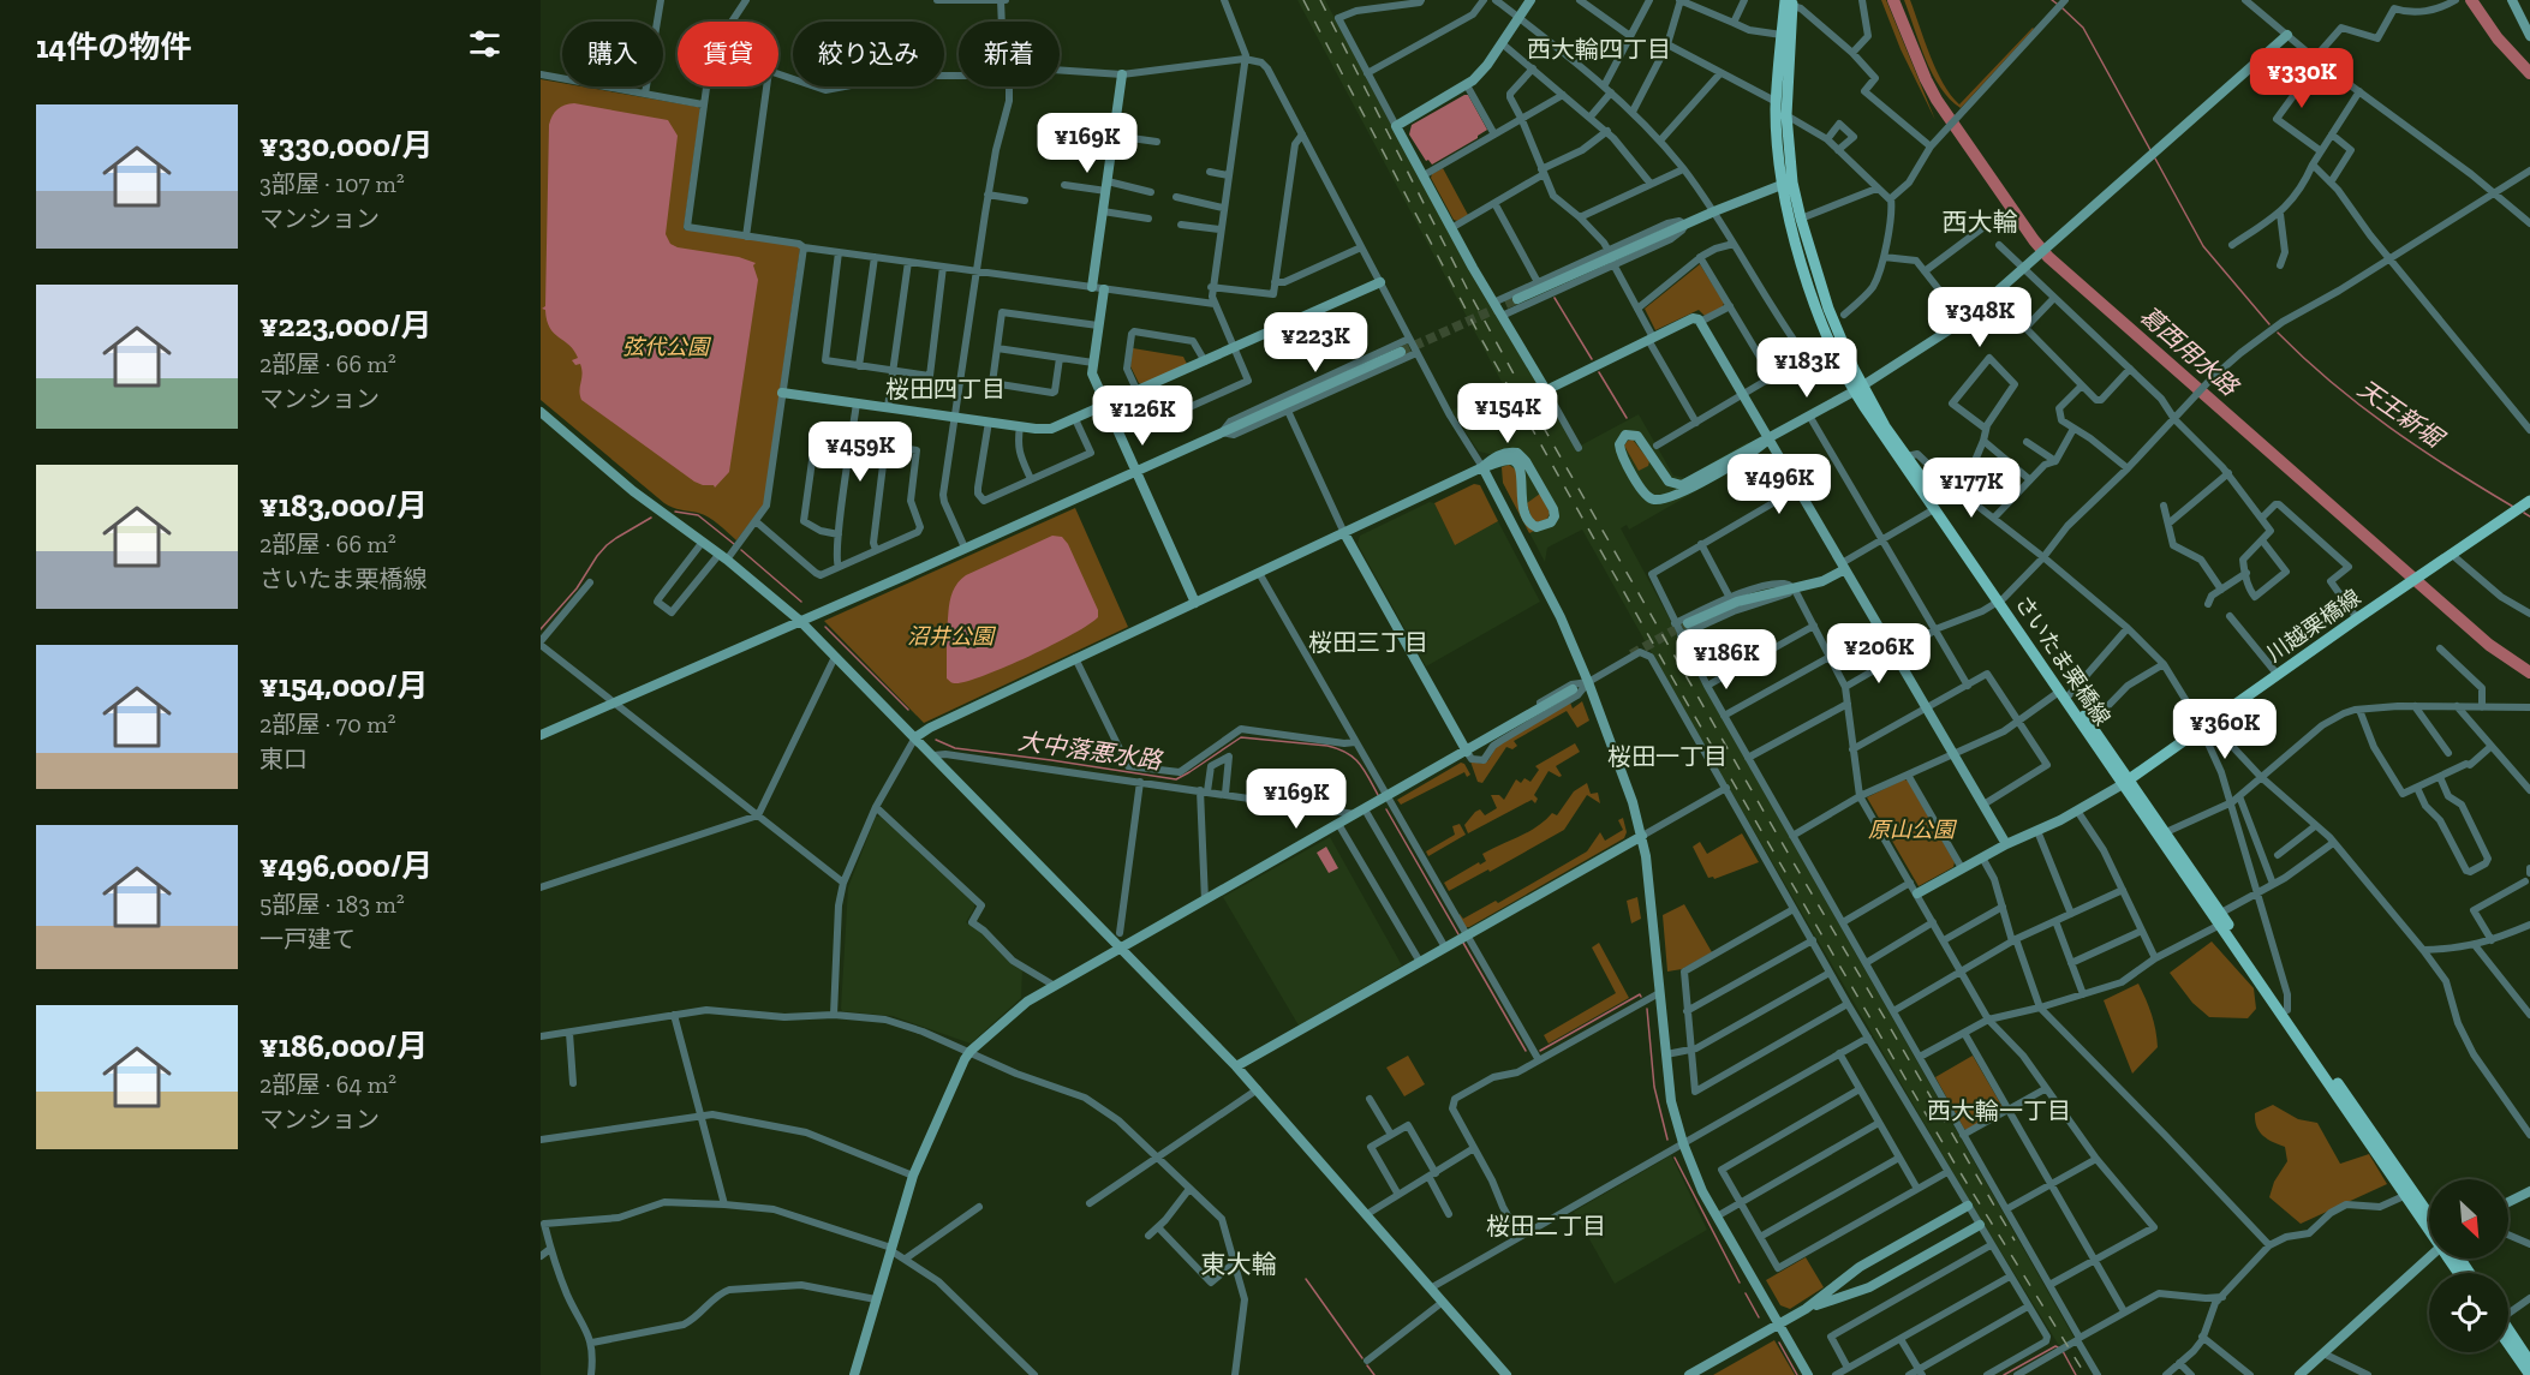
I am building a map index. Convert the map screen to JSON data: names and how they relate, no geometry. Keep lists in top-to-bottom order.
{
  "streets": {
    "main road": ["川越栗橋線", "さいたま栗橋線"]
  },
  "crossings": [
    ["川越栗橋線", "さいたま栗橋線"]
  ],
  "districts": [
    "西大輪四丁目",
    "西大輪",
    "桜田四丁目",
    "桜田三丁目",
    "桜田一丁目",
    "西大輪一丁目",
    "桜田二丁目",
    "東大輪"
  ],
  "water": ["葛西用水路", "天王新堀", "大中落悪水路"],
  "parks": ["弦代公園", "沼井公園", "原山公園"],
  "north": "bottom right",
  "page": {
    "heading": "14件の物件",
    "chip": [
      "購入",
      "賃貸",
      "絞り込み",
      "新着"
    ],
    "price": [
      "¥330K",
      "¥169K",
      "¥348K",
      "¥223K",
      "¥183K",
      "¥154K",
      "¥126K",
      "¥459K",
      "¥496K",
      "¥177K",
      "¥206K",
      "¥186K",
      "¥360K",
      "¥169K"
    ],
    "list": [
      {
        "name": "¥330,000/月",
        "note": "3部屋 · 107 m² · マンション"
      },
      {
        "name": "¥223,000/月",
        "note": "2部屋 · 66 m² · マンション"
      },
      {
        "name": "¥183,000/月",
        "note": "2部屋 · 66 m² · さいたま栗橋線"
      },
      {
        "name": "¥154,000/月",
        "note": "2部屋 · 70 m² · 東口"
      },
      {
        "name": "¥496,000/月",
        "note": "5部屋 · 183 m² · 一戸建て"
      },
      {
        "name": "¥186,000/月",
        "note": "2部屋 · 64 m² · マンション"
      }
    ]
  }
}
